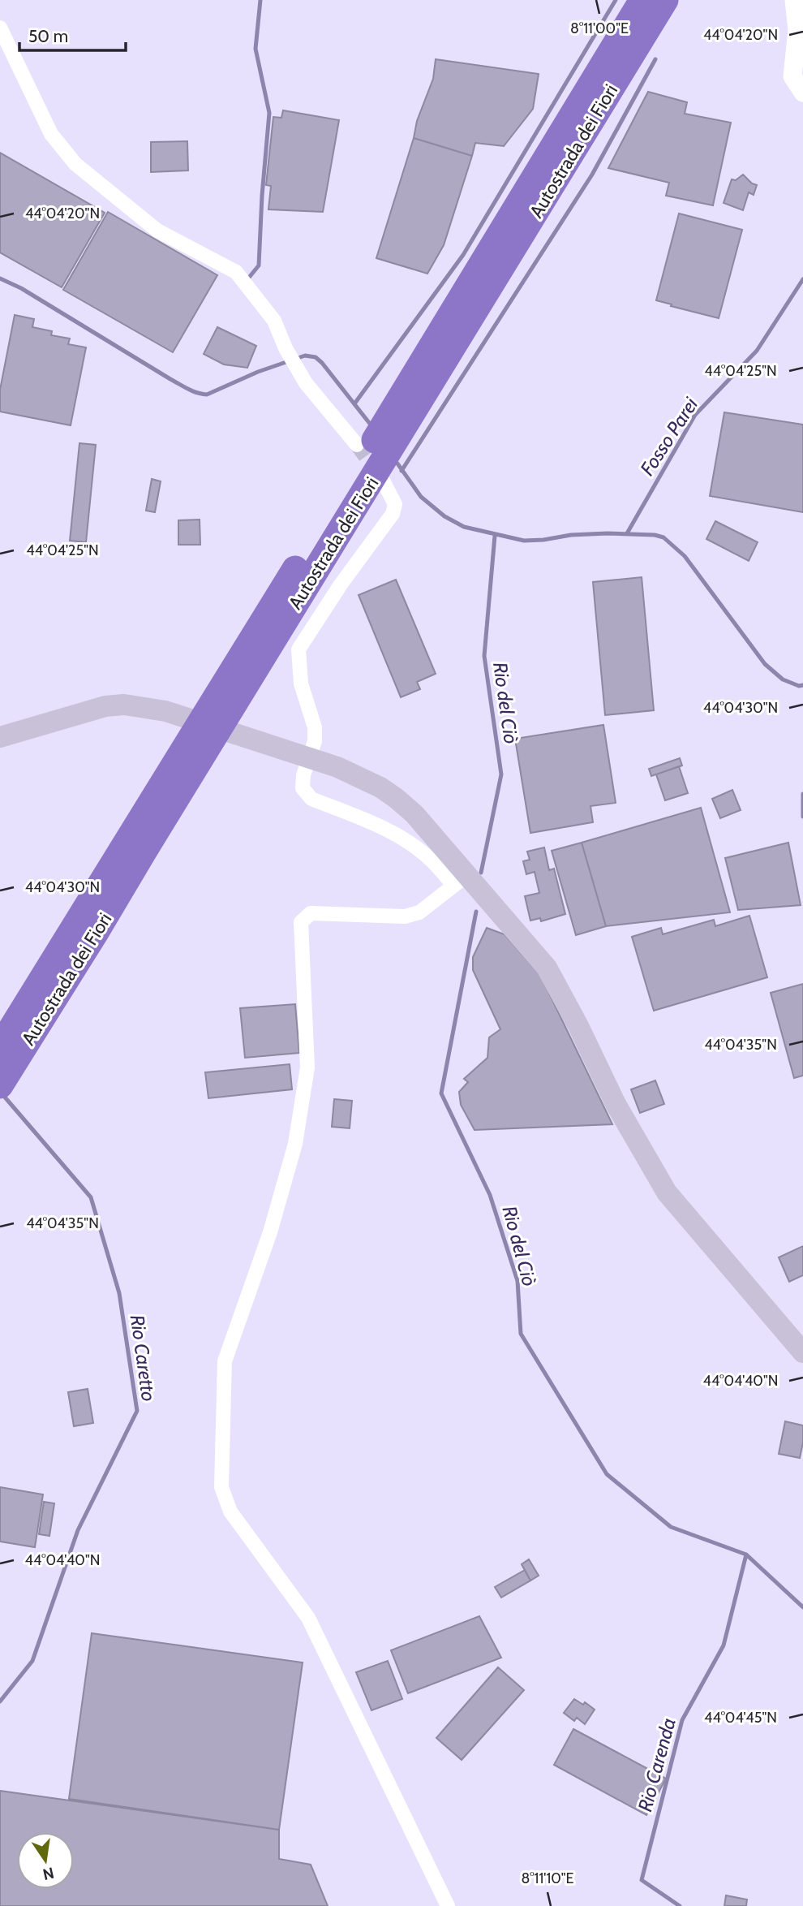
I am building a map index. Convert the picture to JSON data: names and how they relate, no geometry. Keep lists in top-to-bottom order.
{
  "streets": {
    "highway": ["Autostrada dei Fiori"]
  },
  "water": [
    "Fosso Parei",
    "Rio del Ciò",
    "Rio Caretto",
    "Rio Carenda"
  ],
  "scale_bar": "50 m",
  "north": "bottom",
  "coordinates": [
    "8°11'00\"E",
    "44°04'20\"N",
    "44°04'25\"N",
    "44°04'30\"N",
    "44°04'35\"N",
    "44°04'40\"N",
    "44°04'45\"N",
    "8°11'10\"E"
  ]
}
